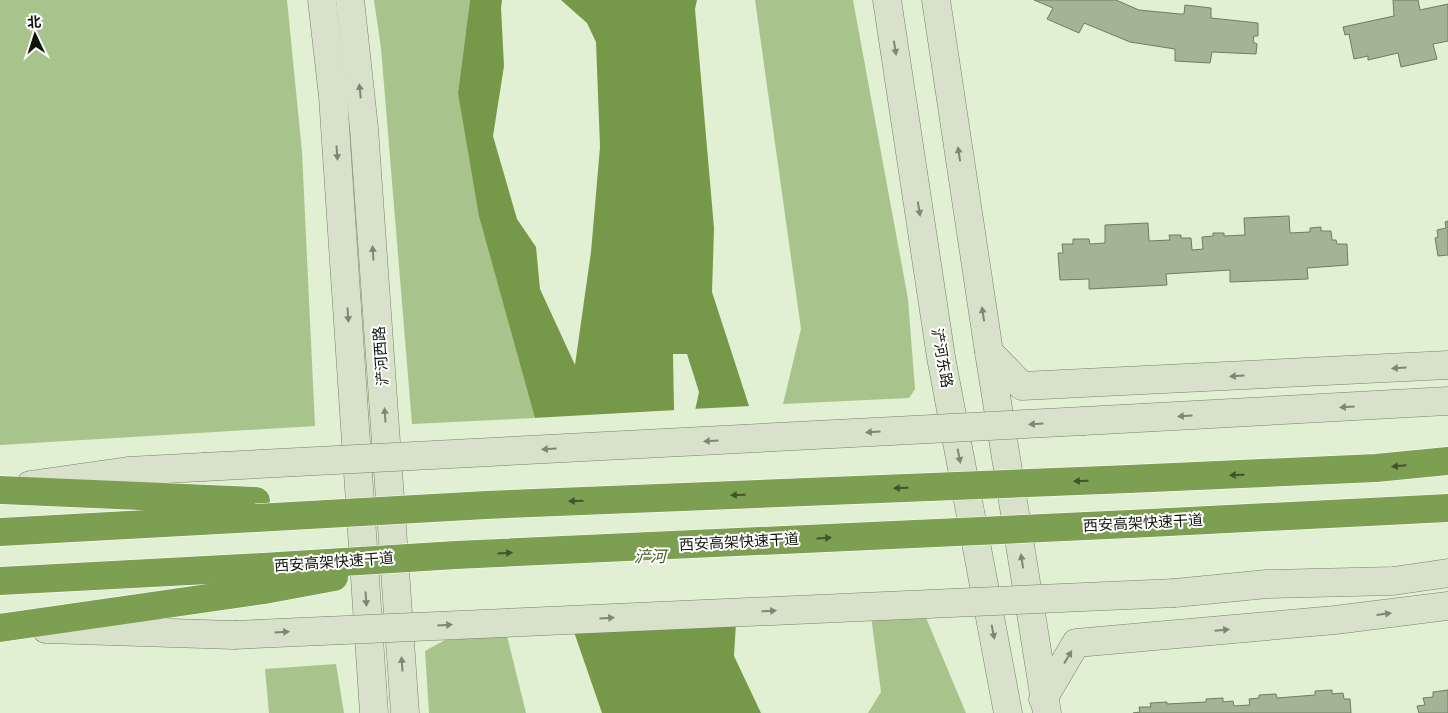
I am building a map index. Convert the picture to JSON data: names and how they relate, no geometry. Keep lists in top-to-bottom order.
{
  "streets": {
    "highway": ["西安高架快速干道"],
    "main road": ["浐河西路", "浐河东路"]
  },
  "water": ["浐河"],
  "north": "top"
}
